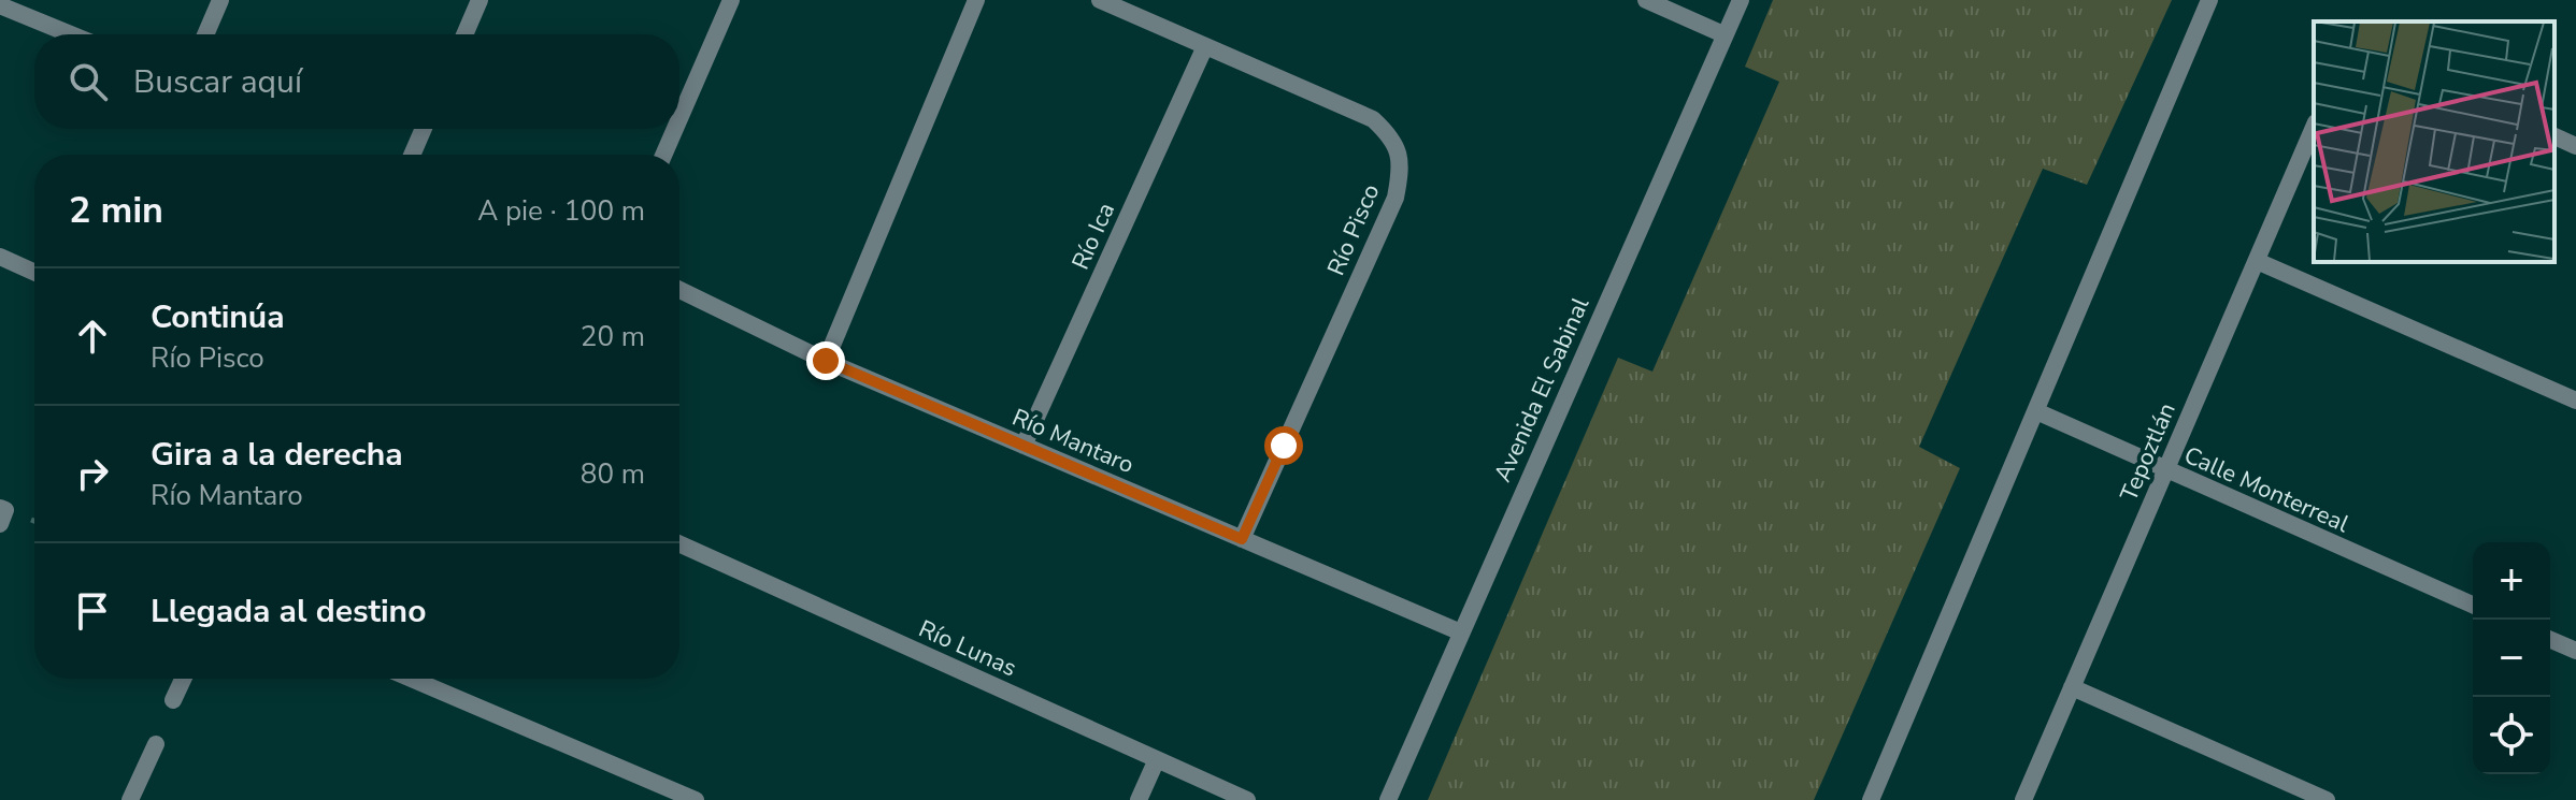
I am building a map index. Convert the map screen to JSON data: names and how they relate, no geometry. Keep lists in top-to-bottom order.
{
  "streets": {
    "street": [
      "Río Pisco",
      "Río Ica",
      "Avenida El Sabinal",
      "Río Mantaro",
      "Tepoztlán",
      "Calle Monterreal",
      "Río Lunas"
    ]
  },
  "crossings": [
    ["Río Pisco", "Río Ica"],
    ["Río Pisco", "Río Mantaro"],
    ["Río Ica", "Río Mantaro"],
    ["Avenida El Sabinal", "Río Mantaro"],
    ["Tepoztlán", "Calle Monterreal"]
  ],
  "page": {
    "search": "Buscar aquí",
    "heading": ["2 min", "A pie · 100 m"],
    "list": [
      ["Continúa", "Río Pisco", "20 m"],
      ["Gira a la derecha", "Río Mantaro", "80 m"],
      "Llegada al destino"
    ],
    "map_buttons": ["+", "−"]
  }
}
